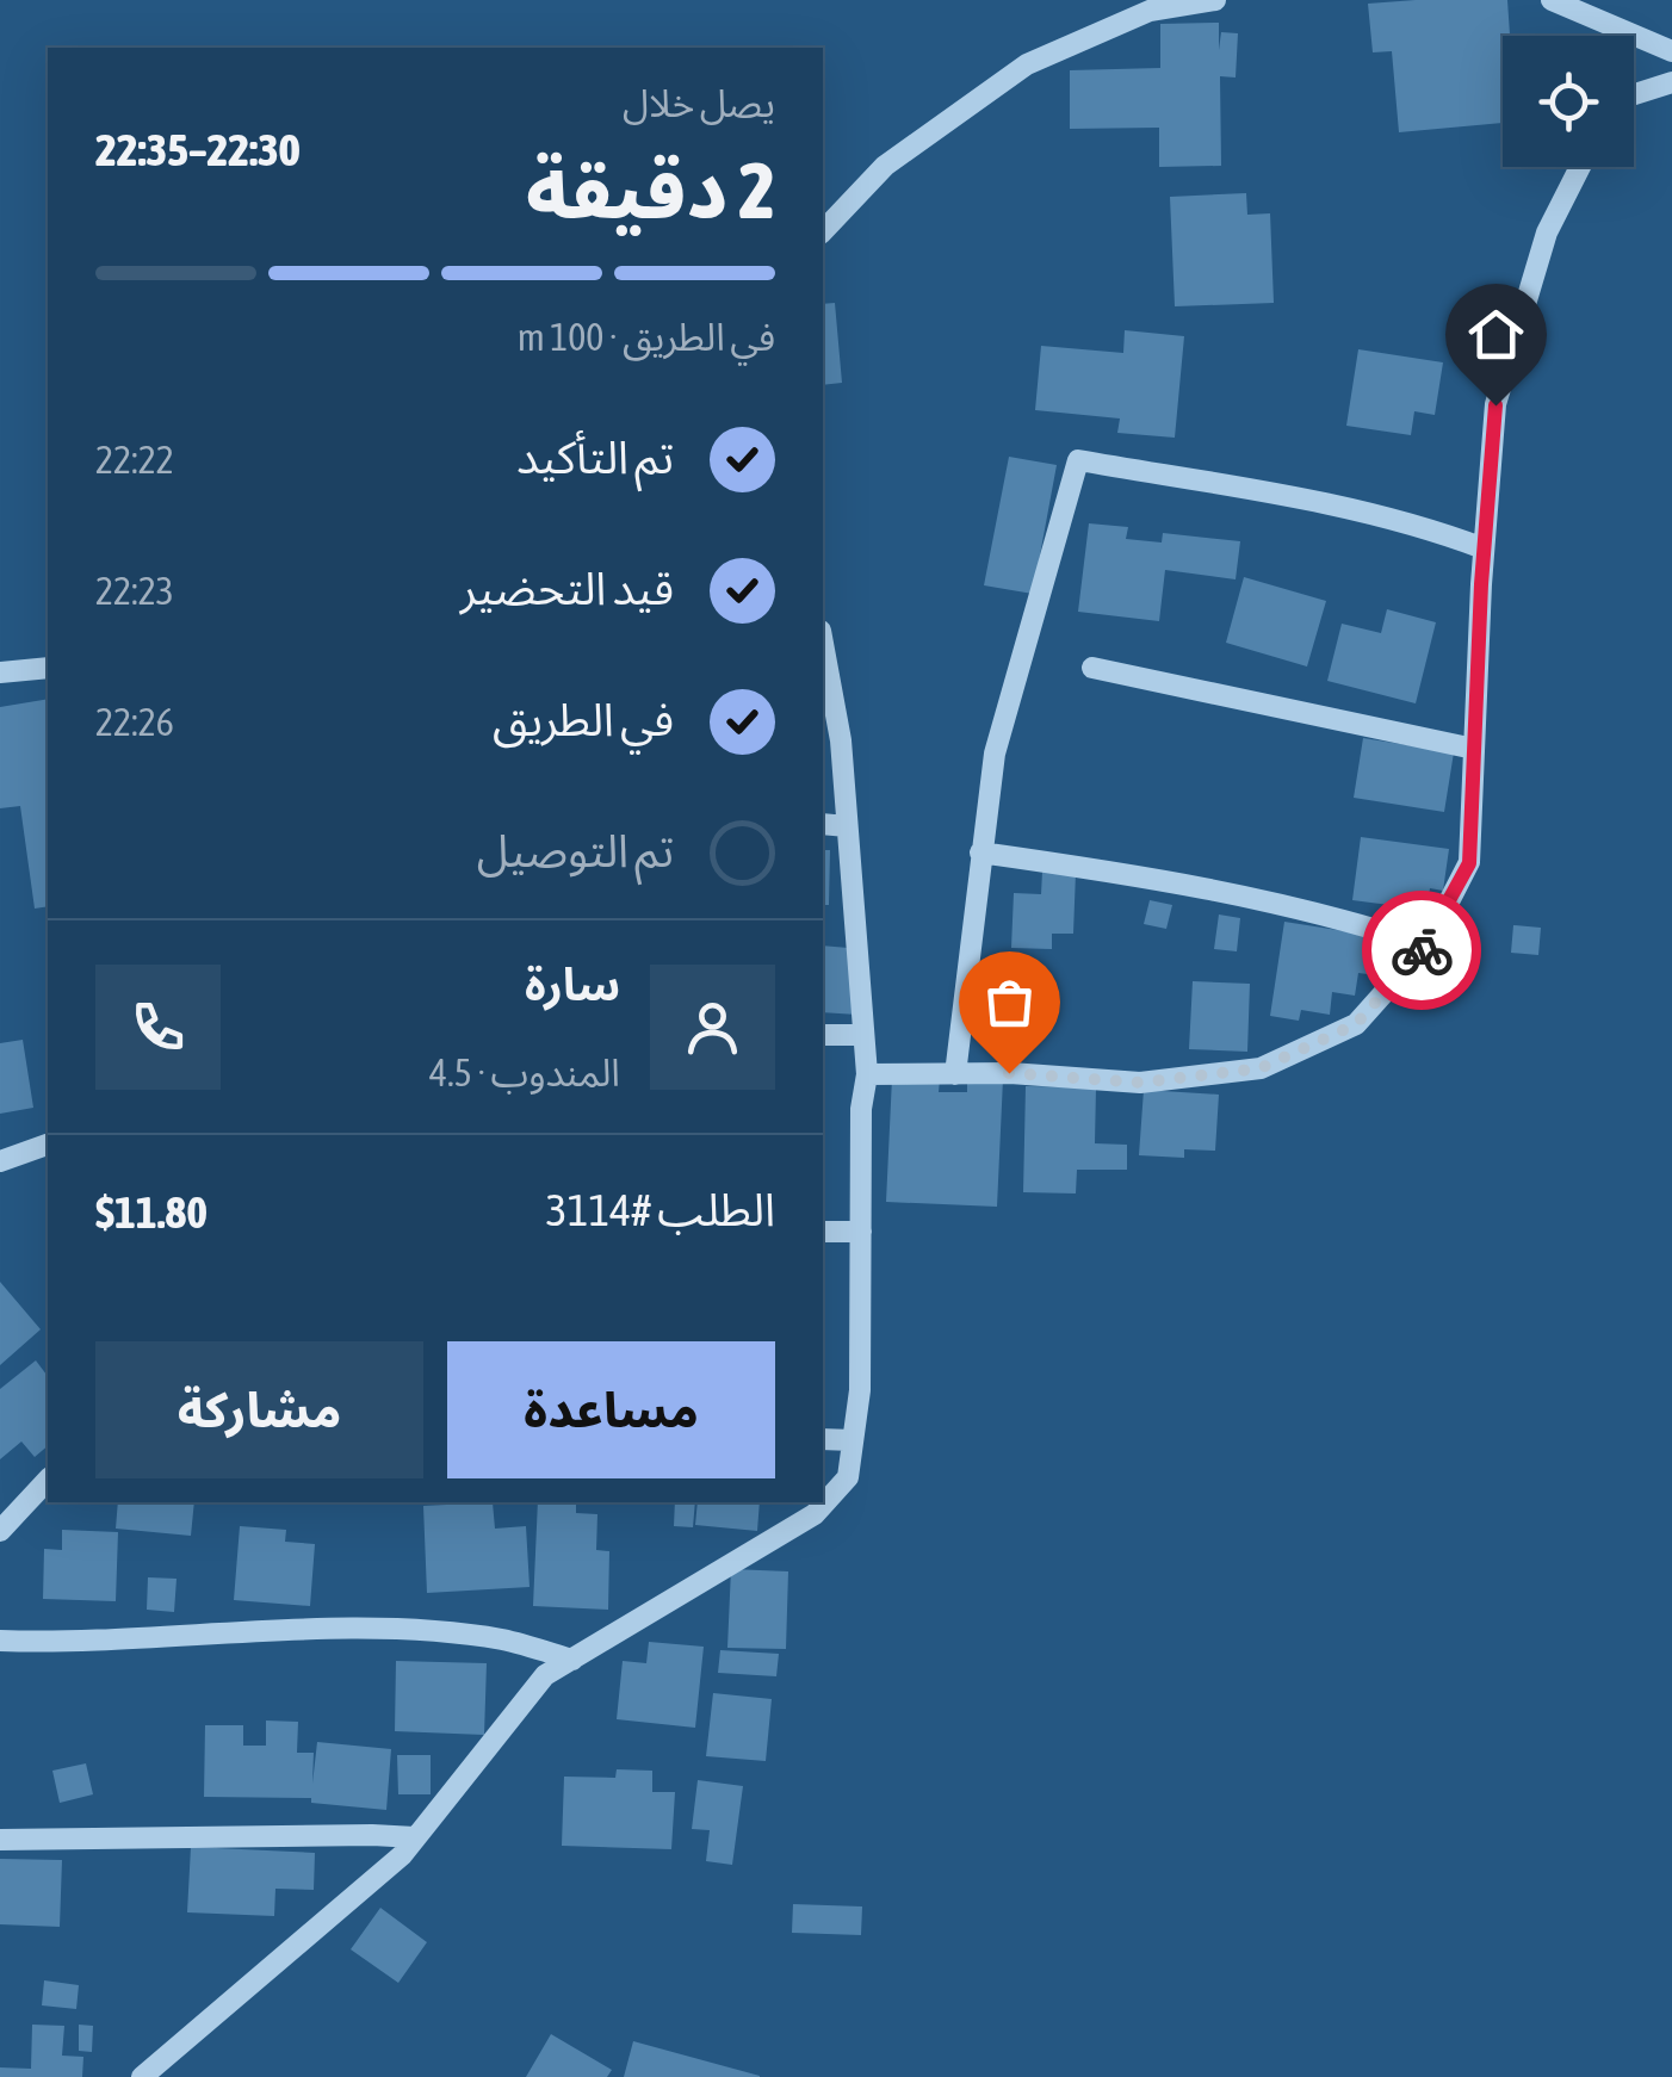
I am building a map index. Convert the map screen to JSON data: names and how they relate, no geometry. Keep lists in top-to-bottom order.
{
  "page": {
    "heading": ["2 دقيقة", "يصل خلال", "22:30–22:35"],
    "panel": [
      "سارة",
      "المندوب · 4.5",
      "الطلب #3114",
      "$11.80"
    ],
    "bar": "في الطريق · 100 m",
    "list": [
      ["تم التأكيد", "22:22"],
      ["قيد التحضير", "22:23"],
      ["في الطريق", "22:26"],
      "تم التوصيل"
    ],
    "buttons": ["مساعدة", "مشاركة"]
  }
}
